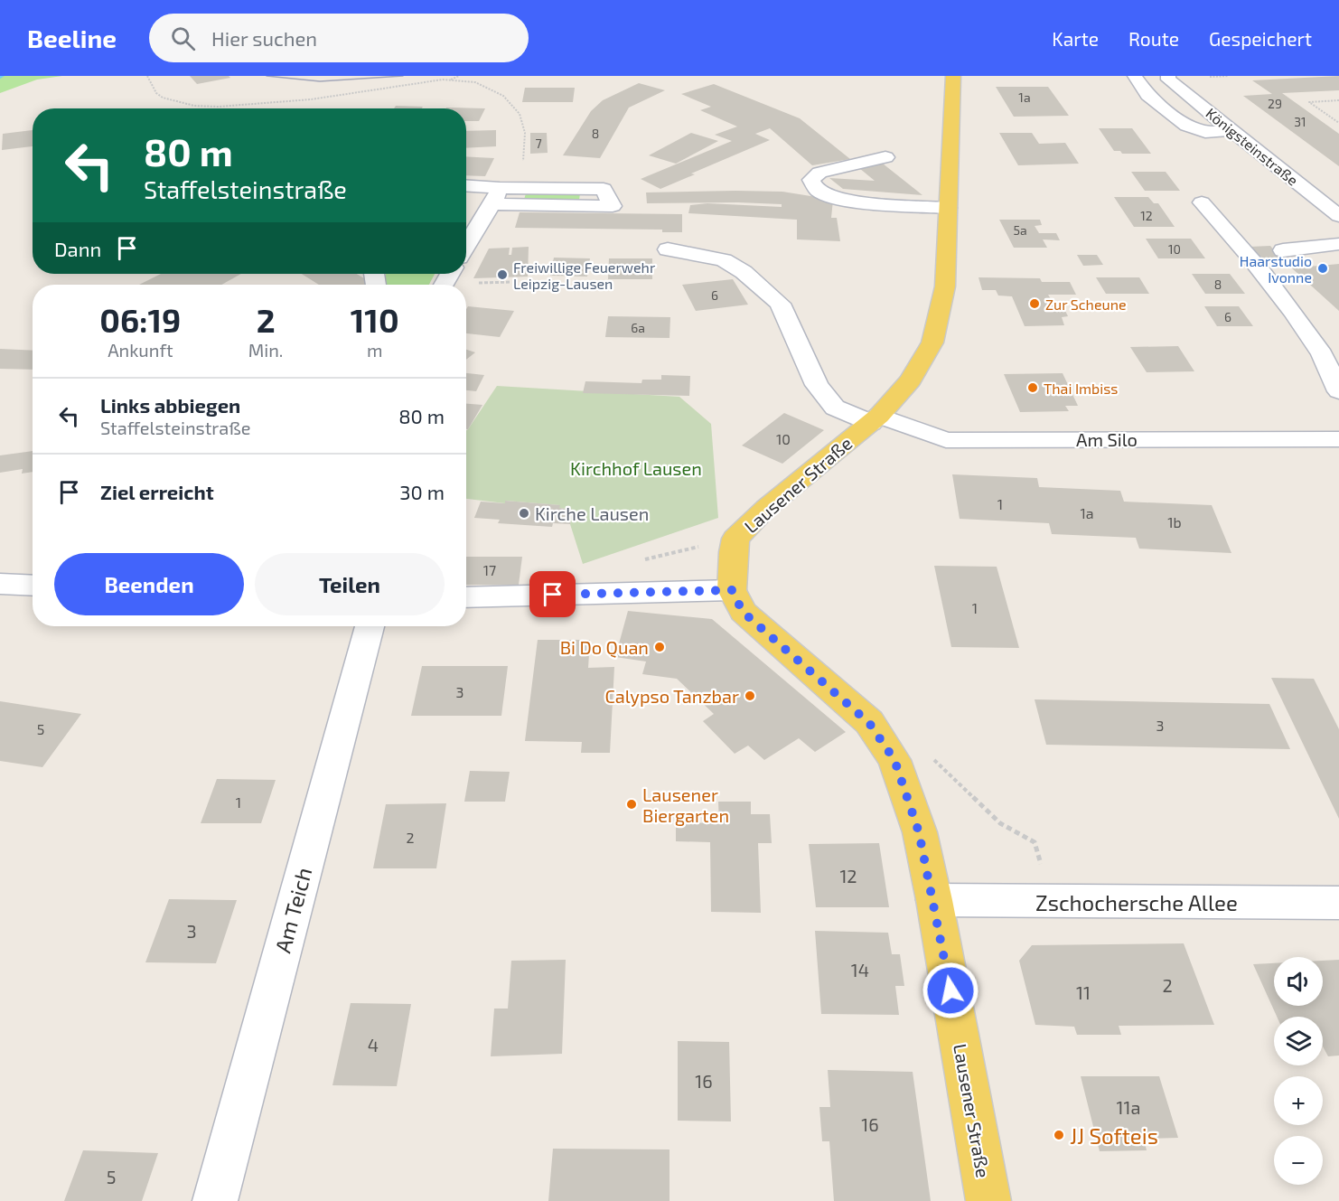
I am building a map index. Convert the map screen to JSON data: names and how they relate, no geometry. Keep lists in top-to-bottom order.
{
  "streets": {
    "main road": ["Lausener Straße"],
    "street": [
      "Königsteinstraße",
      "Am Silo",
      "Zschochersche Allee",
      "Am Teich"
    ]
  },
  "crossings": [
    ["Am Silo", "Lausener Straße"],
    ["Lausener Straße", "Zschochersche Allee"]
  ],
  "parks": ["Kirchhof Lausen"],
  "places": [
    "Haarstudio Ivonne",
    "Freiwillige Feuerwehr Leipzig-Lausen",
    "Zur Scheune",
    "Thai Imbiss",
    "Kirche Lausen",
    "Bi Do Quan",
    "Calypso Tanzbar",
    "Lausener Biergarten",
    "JJ Softeis"
  ],
  "house_numbers": [
    "1a",
    "29",
    "31",
    "8",
    "7",
    "12",
    "5a",
    "10",
    "8",
    "6",
    "6",
    "6a",
    "10",
    "1",
    "1a",
    "1b",
    "17",
    "1",
    "3",
    "3",
    "5",
    "1",
    "2",
    "12",
    "3",
    "14",
    "2",
    "11",
    "4",
    "16",
    "11a",
    "16",
    "5"
  ],
  "page": {
    "header": "Beeline",
    "search": "Hier suchen",
    "nav": ["Karte", "Route", "Gespeichert"],
    "turn": ["80 m", "Staffelsteinstraße"],
    "then": "Dann",
    "eta": [
      "06:19",
      "Ankunft",
      "2",
      "Min.",
      "110",
      "m"
    ],
    "list": [
      {
        "name": "Links abbiegen",
        "note": "Staffelsteinstraße",
        "value": "80 m"
      },
      {
        "name": "Ziel erreicht",
        "value": "30 m"
      }
    ],
    "buttons": ["Beenden", "Teilen"],
    "map_buttons": ["+", "−"]
  }
}
